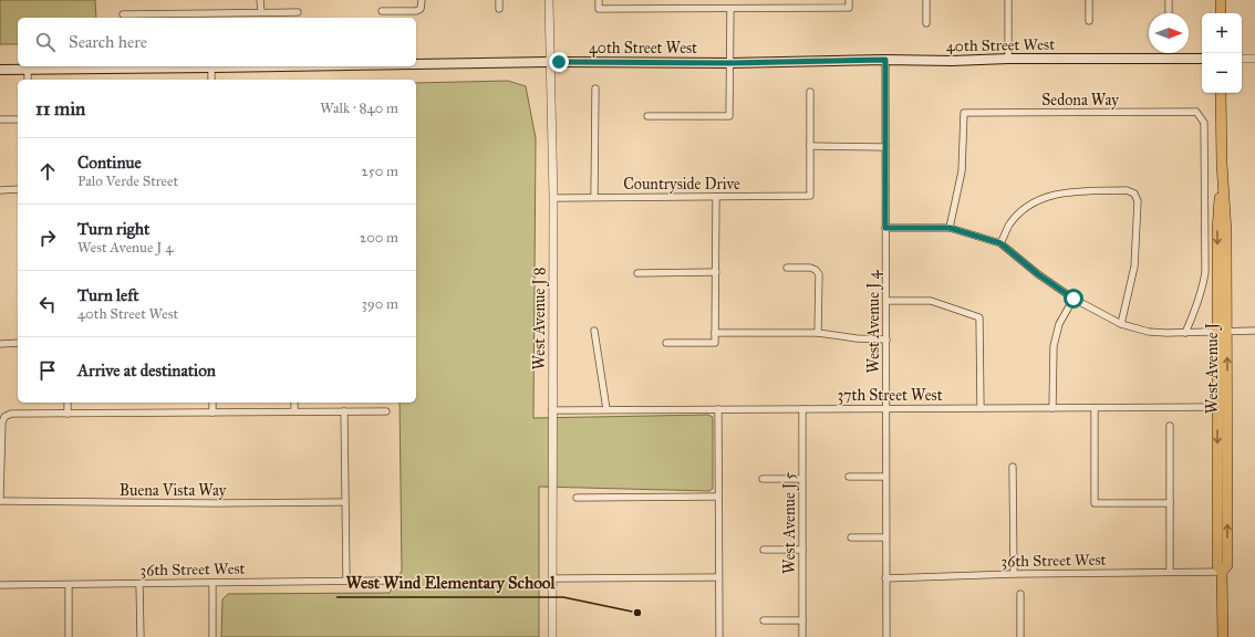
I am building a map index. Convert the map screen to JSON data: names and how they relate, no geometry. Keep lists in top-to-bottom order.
{
  "streets": {
    "main road": ["40th Street West", "West Avenue J"],
    "street": [
      "Sedona Way",
      "Countryside Drive",
      "West Avenue J 8",
      "West Avenue J 4",
      "37th Street West",
      "Buena Vista Way",
      "West Avenue J 5",
      "36th Street West"
    ]
  },
  "crossings": [
    ["40th Street West", "West Avenue J 8"],
    ["40th Street West", "West Avenue J 4"],
    ["Sedona Way", "West Avenue J"],
    ["Countryside Drive", "West Avenue J 8"],
    ["West Avenue J 8", "37th Street West"],
    ["West Avenue J 4", "37th Street West"],
    ["West Avenue J 4", "36th Street West"],
    ["West Avenue J", "37th Street West"],
    ["West Avenue J", "36th Street West"],
    ["37th Street West", "West Avenue J 5"]
  ],
  "places": ["West Wind Elementary School"],
  "north": "right",
  "page": {
    "map_buttons": ["+", "−"],
    "search": "Search here",
    "heading": ["11 min", "Walk · 840 m"],
    "list": [
      ["Continue", "Palo Verde Street", "250 m"],
      ["Turn right", "West Avenue J 4", "200 m"],
      ["Turn left", "40th Street West", "390 m"],
      "Arrive at destination"
    ]
  }
}
